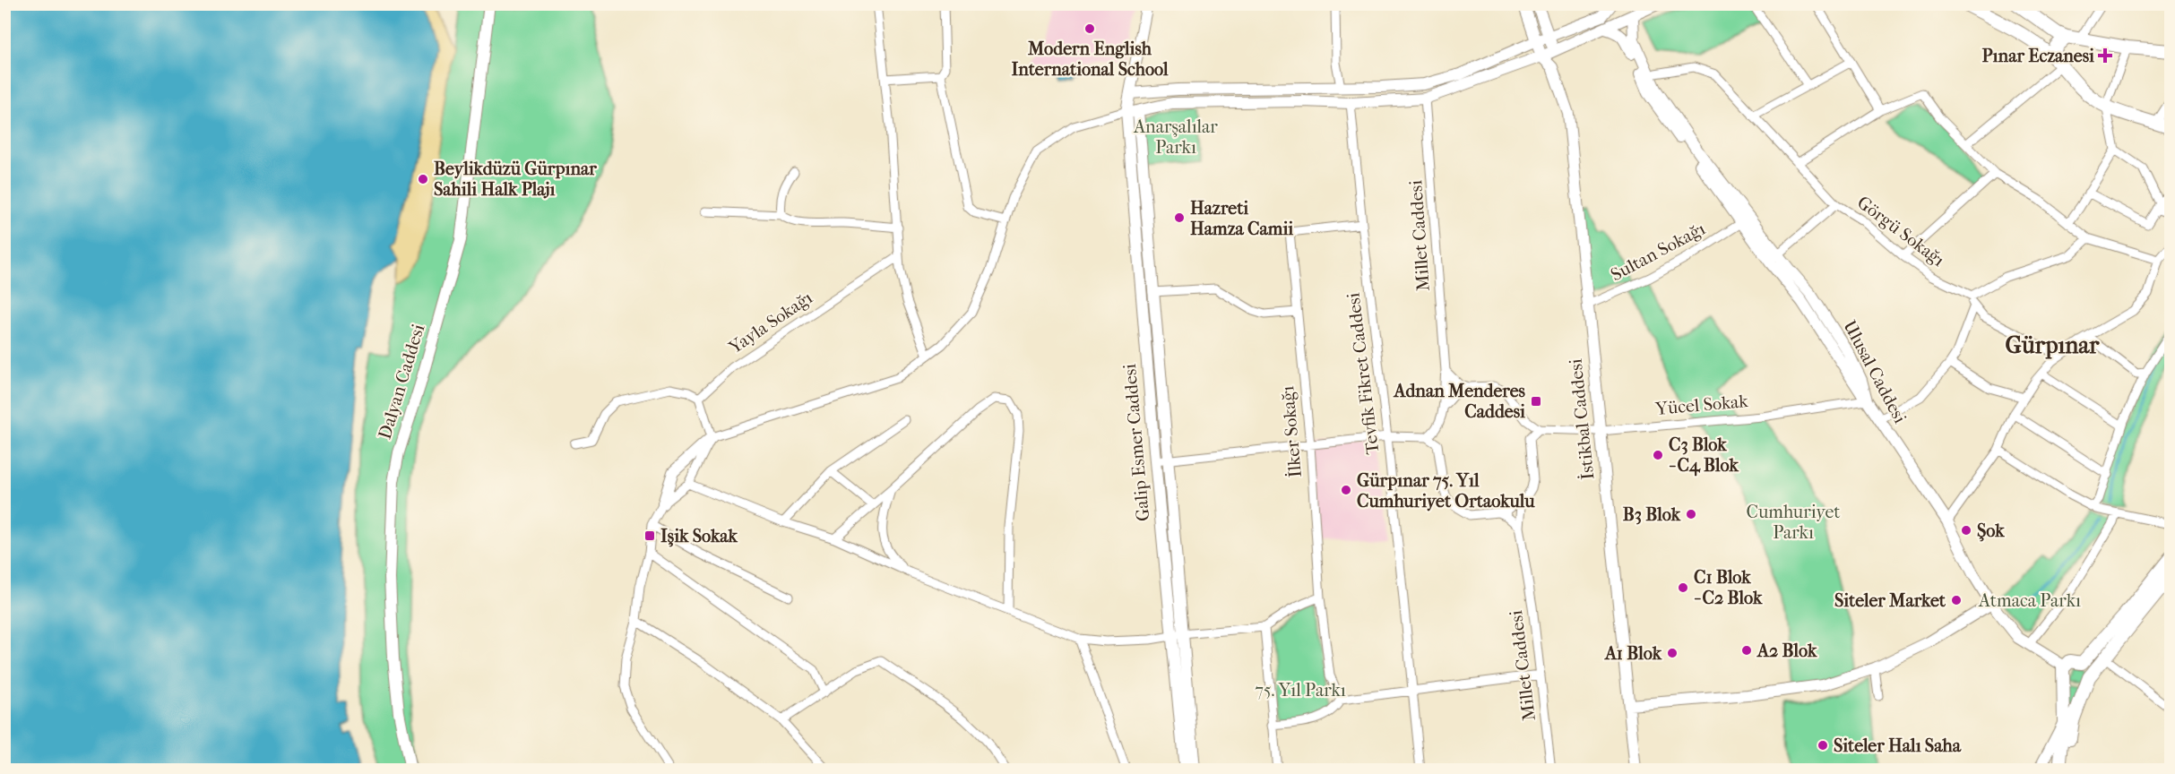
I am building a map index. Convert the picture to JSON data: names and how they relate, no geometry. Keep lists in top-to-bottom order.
{
  "streets": {
    "street": [
      "Görgü Sokağı",
      "Millet Caddesi",
      "Sultan Sokağı",
      "Yayla Sokağı",
      "Ulusal Caddesi",
      "Tevfik Fikret Caddesi",
      "Dalyan Caddesi",
      "Yücel Sokak",
      "İstikbal Caddesi",
      "İlker Sokağı",
      "Galip Esmer Caddesi"
    ]
  },
  "crossings": [
    ["Sultan Sokağı", "Ulusal Caddesi"],
    ["Sultan Sokağı", "İstikbal Caddesi"],
    ["Ulusal Caddesi", "Yücel Sokak"],
    ["Tevfik Fikret Caddesi", "İlker Sokağı"],
    ["Yücel Sokak", "İstikbal Caddesi"]
  ],
  "districts": ["Gürpınar"],
  "parks": [
    "Anarşalılar Parkı",
    "Cumhuriyet Parkı",
    "Atmaca Parkı",
    "75. Yıl Parkı"
  ],
  "places": {
    "other": [
      "Modern English International School",
      "Beylikdüzü Gürpınar Sahili Halk Plajı",
      "Hazreti Hamza Camii",
      "C3 Blok - C4 Blok",
      "Gürpınar 75. Yıl Cumhuriyet Ortaokulu",
      "B3 Blok",
      "Şok",
      "C1 Blok - C2 Blok",
      "Siteler Market",
      "A2 Blok",
      "A1 Blok",
      "Siteler Halı Saha"
    ],
    "health": ["Pınar Eczanesi"],
    "transit": ["Adnan Menderes Caddesi", "Işik Sokak"]
  }
}
